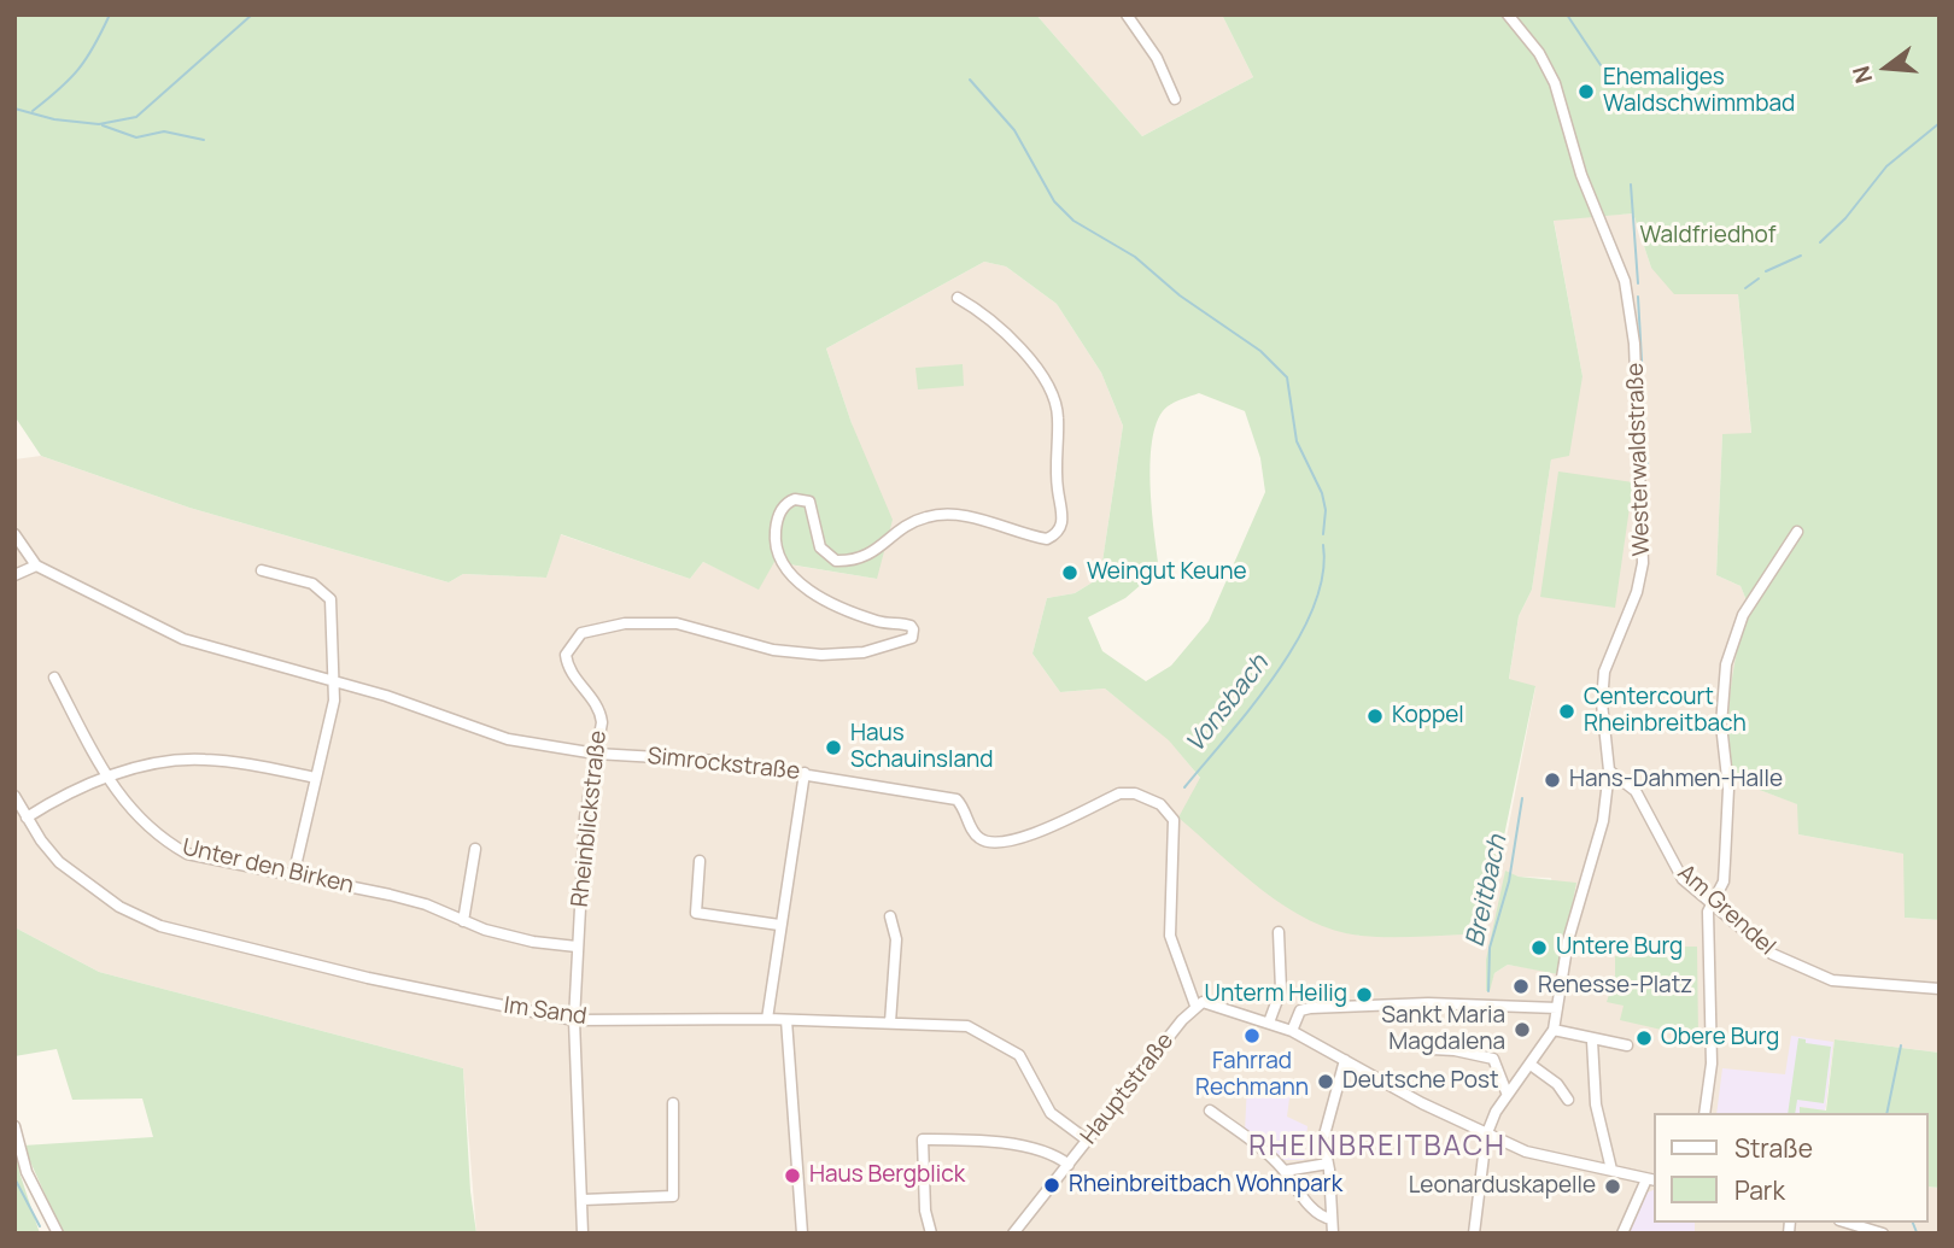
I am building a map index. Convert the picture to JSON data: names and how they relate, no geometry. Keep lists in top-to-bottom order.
{
  "streets": {
    "street": [
      "Westerwaldstraße",
      "Simrockstraße",
      "Rheinblickstraße",
      "Unter den Birken",
      "Am Grendel",
      "Im Sand",
      "Hauptstraße"
    ]
  },
  "crossings": [
    ["Westerwaldstraße", "Am Grendel"],
    ["Simrockstraße", "Rheinblickstraße"],
    ["Simrockstraße", "Hauptstraße"],
    ["Rheinblickstraße", "Unter den Birken"],
    ["Rheinblickstraße", "Im Sand"],
    ["Im Sand", "Hauptstraße"]
  ],
  "districts": ["RHEINBREITBACH"],
  "water": ["Vonsbach", "Breitbach"],
  "parks": ["Waldfriedhof"],
  "places": [
    "Ehemaliges Waldschwimmbad",
    "Weingut Keune",
    "Centercourt Rheinbreitbach",
    "Koppel",
    "Haus Schauinsland",
    "Hans-Dahmen-Halle",
    "Untere Burg",
    "Renesse-Platz",
    "Unterm Heilig",
    "Sankt Maria Magdalena",
    "Fahrrad Rechmann",
    "Obere Burg",
    "Deutsche Post",
    "Haus Bergblick",
    "Rheinbreitbach Wohnpark",
    "Leonarduskapelle"
  ],
  "legend": ["Straße", "Park"],
  "north": "left"
}
